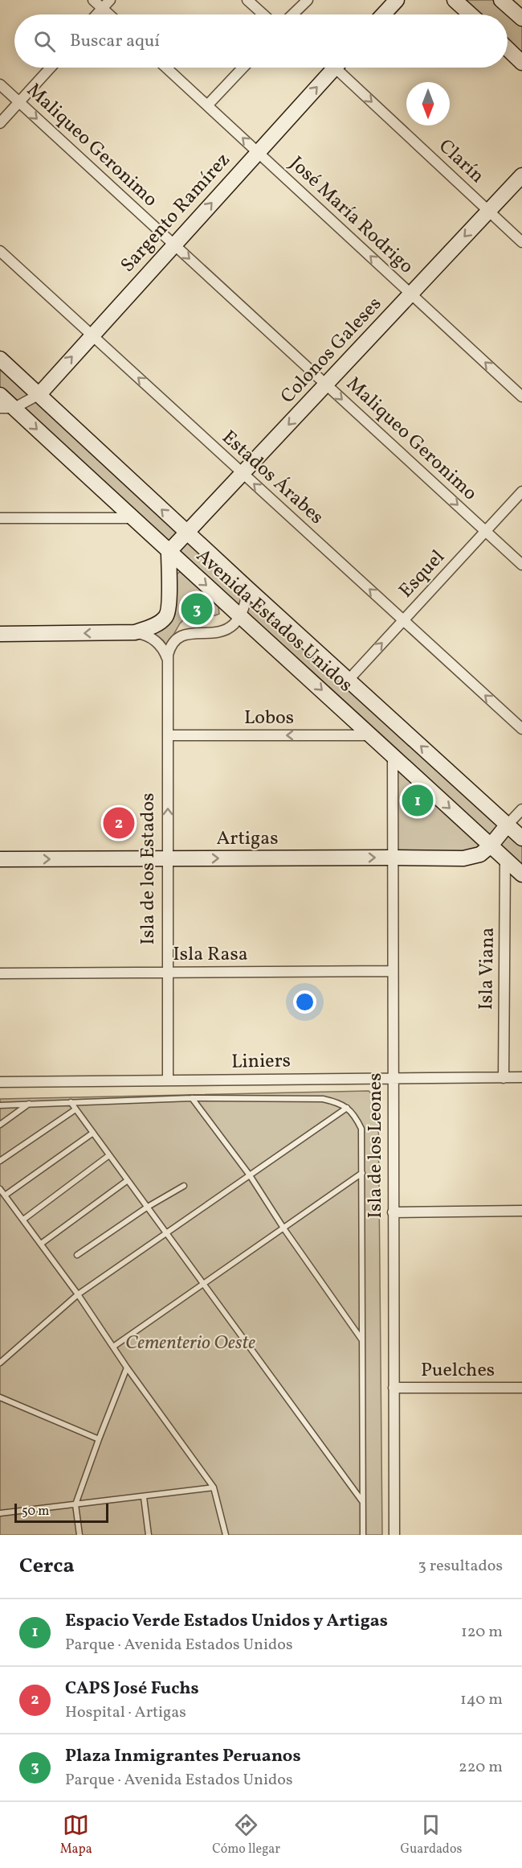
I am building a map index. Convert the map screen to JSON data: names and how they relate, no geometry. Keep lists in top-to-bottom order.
{
  "streets": {
    "street": [
      "Maliqueo Geronimo",
      "Clarín",
      "Sargento Ramírez",
      "José María Rodrigo",
      "Colonos Galeses",
      "Estados Árabes",
      "Esquel",
      "Avenida Estados Unidos",
      "Lobos",
      "Artigas",
      "Isla de los Estados",
      "Isla Rasa",
      "Isla Viana",
      "Liniers",
      "Isla de los Leones",
      "Puelches"
    ]
  },
  "crossings": [
    ["Maliqueo Geronimo", "Sargento Ramírez"],
    ["Maliqueo Geronimo", "Colonos Galeses"],
    ["Maliqueo Geronimo", "Esquel"],
    ["Clarín", "Colonos Galeses"],
    ["Sargento Ramírez", "José María Rodrigo"],
    ["Sargento Ramírez", "Estados Árabes"],
    ["Sargento Ramírez", "Avenida Estados Unidos"],
    ["José María Rodrigo", "Colonos Galeses"],
    ["Colonos Galeses", "Estados Árabes"],
    ["Colonos Galeses", "Avenida Estados Unidos"],
    ["Estados Árabes", "Esquel"],
    ["Esquel", "Avenida Estados Unidos"],
    ["Avenida Estados Unidos", "Lobos"],
    ["Avenida Estados Unidos", "Artigas"],
    ["Avenida Estados Unidos", "Isla Viana"],
    ["Avenida Estados Unidos", "Isla de los Leones"],
    ["Lobos", "Isla de los Estados"],
    ["Artigas", "Isla de los Estados"],
    ["Artigas", "Isla de los Leones"],
    ["Isla de los Estados", "Isla Rasa"],
    ["Isla de los Estados", "Liniers"],
    ["Isla Rasa", "Isla de los Leones"],
    ["Isla Viana", "Liniers"],
    ["Liniers", "Isla de los Leones"],
    ["Isla de los Leones", "Puelches"]
  ],
  "one_way": [
    "Maliqueo Geronimo",
    "Clarín",
    "Sargento Ramírez",
    "José María Rodrigo",
    "Colonos Galeses",
    "Estados Árabes",
    "Lobos",
    "Artigas"
  ],
  "parks": ["Cementerio Oeste"],
  "scale_bar": "50 m",
  "north": "bottom",
  "page": {
    "search": "Buscar aquí",
    "pins": ["3", "1", "2"],
    "scale": "50 m",
    "heading": ["Cerca", "3 resultados"],
    "list": [
      {
        "mark": "1",
        "name": "Espacio Verde Estados Unidos y Artigas",
        "note": "Parque · Avenida Estados Unidos",
        "value": "120 m"
      },
      {
        "mark": "2",
        "name": "CAPS José Fuchs",
        "note": "Hospital · Artigas",
        "value": "140 m"
      },
      {
        "mark": "3",
        "name": "Plaza Inmigrantes Peruanos",
        "note": "Parque · Avenida Estados Unidos",
        "value": "220 m"
      }
    ],
    "nav": ["Mapa", "Cómo llegar", "Guardados"]
  }
}
